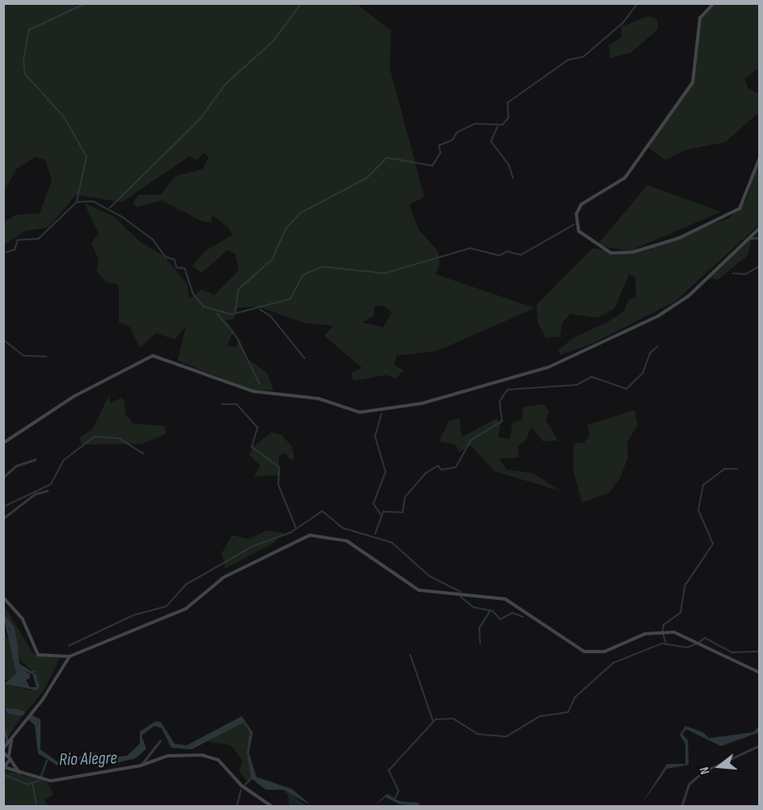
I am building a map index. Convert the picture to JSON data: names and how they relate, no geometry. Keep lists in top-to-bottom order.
{
  "water": ["Rio Alegre"],
  "north": "left"
}
